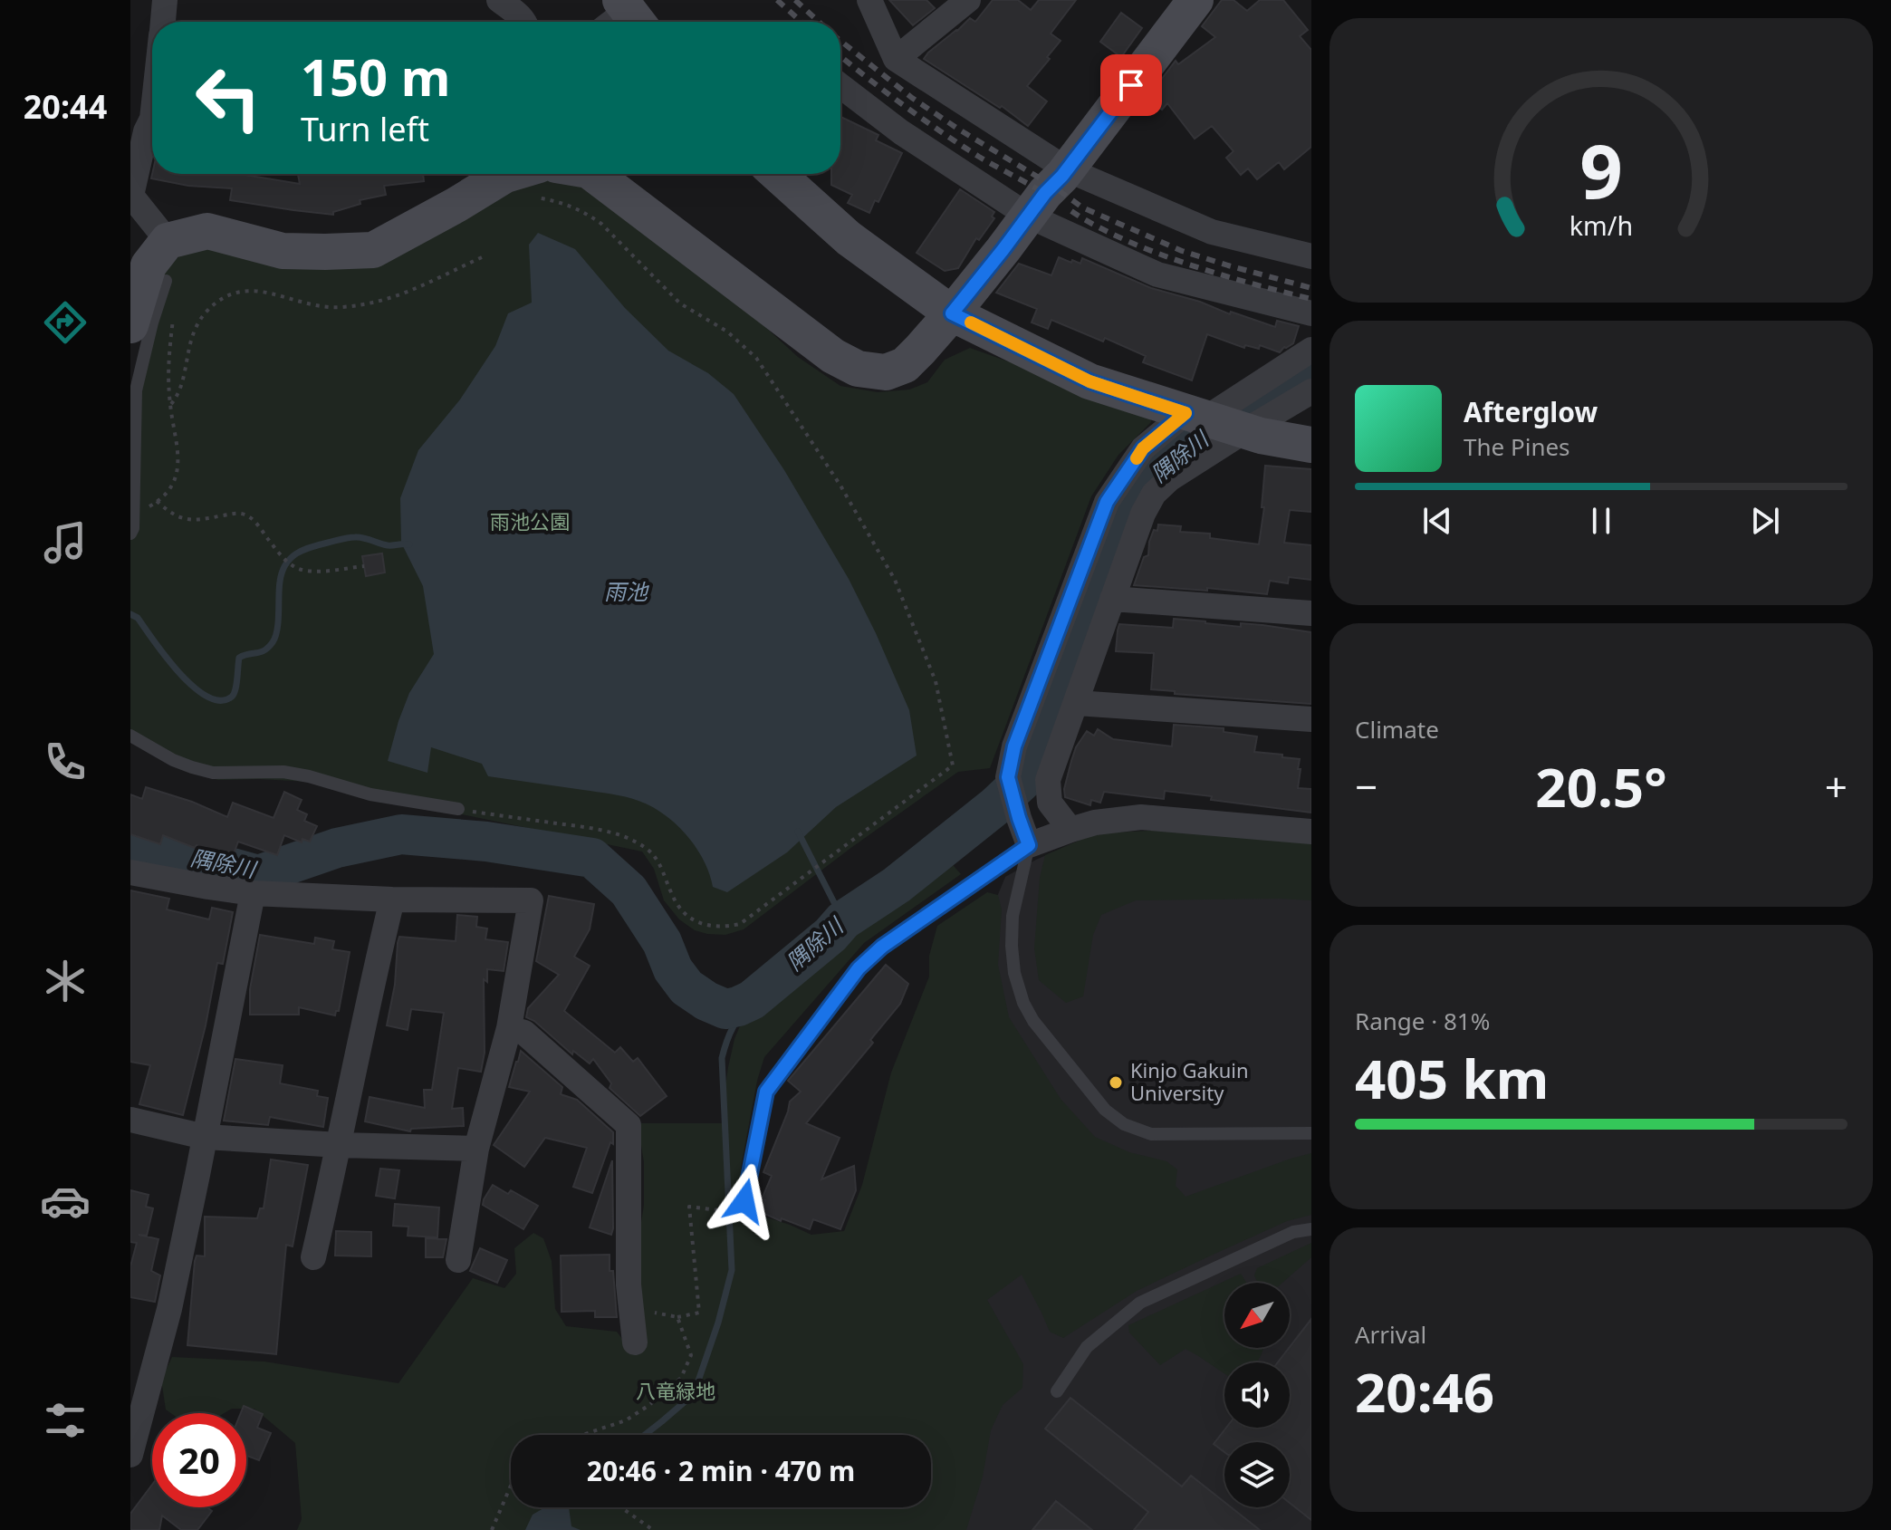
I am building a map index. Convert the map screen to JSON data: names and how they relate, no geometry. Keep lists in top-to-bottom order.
{
  "water": ["隅除川", "雨池"],
  "parks": ["雨池公園", "八竜緑地"],
  "places": ["Kinjo Gakuin University"],
  "north": "bottom left",
  "page": {
    "tabs": "20:44",
    "turn": ["150 m", "Turn left"],
    "song": ["Afterglow", "The Pines"],
    "tile": [
      "Climate",
      ["Range · 81%", "405 km"],
      ["Arrival", "20:46"]
    ],
    "heat": ["−", "20.5°", "+"],
    "limit": "20",
    "trip": "20:46 · 2 min · 470 m",
    "gauge": ["9", "km/h"]
  }
}
